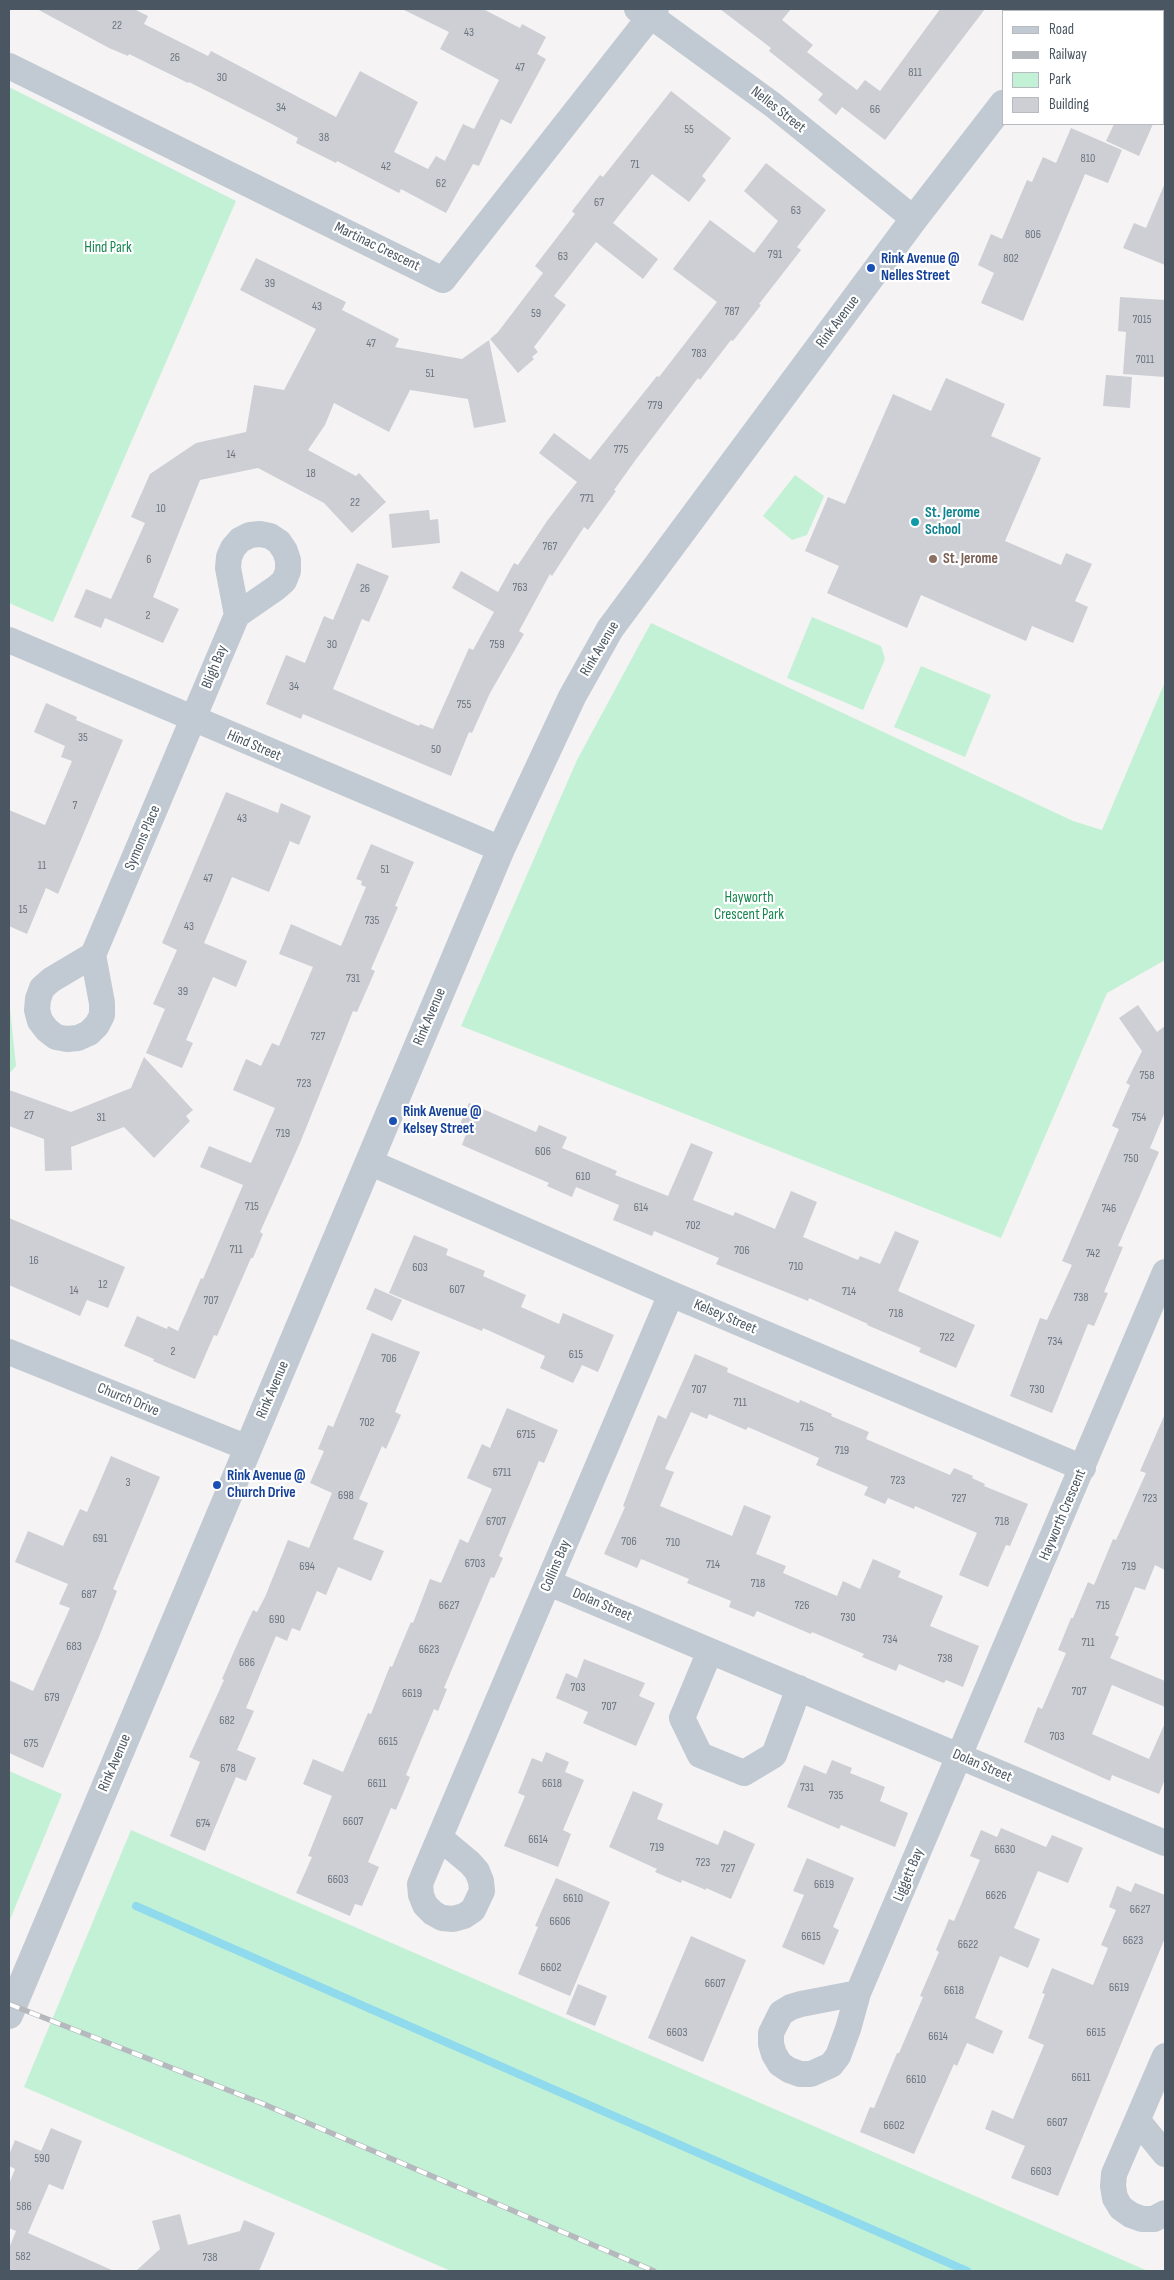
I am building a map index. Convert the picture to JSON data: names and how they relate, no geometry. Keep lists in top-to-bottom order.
{
  "streets": {
    "street": [
      "Nelles Street",
      "Martinac Crescent",
      "Rink Avenue",
      "Bligh Bay",
      "Hind Street",
      "Symons Place",
      "Kelsey Street",
      "Church Drive",
      "Hayworth Crescent",
      "Collins Bay",
      "Dolan Street",
      "Liggett Bay"
    ]
  },
  "crossings": [
    ["Nelles Street", "Martinac Crescent"],
    ["Nelles Street", "Rink Avenue"],
    ["Rink Avenue", "Hind Street"],
    ["Rink Avenue", "Kelsey Street"],
    ["Rink Avenue", "Church Drive"],
    ["Bligh Bay", "Hind Street"],
    ["Bligh Bay", "Symons Place"],
    ["Hind Street", "Symons Place"],
    ["Kelsey Street", "Hayworth Crescent"],
    ["Kelsey Street", "Collins Bay"],
    ["Hayworth Crescent", "Dolan Street"],
    ["Hayworth Crescent", "Liggett Bay"],
    ["Collins Bay", "Dolan Street"],
    ["Dolan Street", "Liggett Bay"]
  ],
  "parks": ["Hind Park", "Hayworth Crescent Park"],
  "places": [
    "Rink Avenue @ Nelles Street",
    "St. Jerome School",
    "St. Jerome",
    "Rink Avenue @ Kelsey Street",
    "Rink Avenue @ Church Drive"
  ],
  "house_numbers": [
    "22",
    "43",
    "26",
    "47",
    "811",
    "30",
    "34",
    "66",
    "55",
    "38",
    "810",
    "71",
    "42",
    "62",
    "67",
    "63",
    "806",
    "791",
    "63",
    "802",
    "39",
    "43",
    "787",
    "59",
    "7015",
    "47",
    "783",
    "7011",
    "51",
    "779",
    "775",
    "14",
    "18",
    "771",
    "22",
    "10",
    "767",
    "6",
    "763",
    "26",
    "2",
    "30",
    "759",
    "34",
    "755",
    "35",
    "50",
    "7",
    "43",
    "11",
    "51",
    "47",
    "15",
    "735",
    "43",
    "731",
    "39",
    "727",
    "758",
    "723",
    "27",
    "31",
    "754",
    "719",
    "606",
    "750",
    "610",
    "715",
    "614",
    "746",
    "702",
    "711",
    "706",
    "742",
    "16",
    "710",
    "603",
    "12",
    "607",
    "14",
    "714",
    "738",
    "707",
    "718",
    "722",
    "734",
    "2",
    "615",
    "706",
    "707",
    "730",
    "711",
    "702",
    "715",
    "6715",
    "719",
    "6711",
    "723",
    "3",
    "698",
    "727",
    "723",
    "6707",
    "718",
    "691",
    "706",
    "710",
    "6703",
    "714",
    "694",
    "719",
    "718",
    "687",
    "6627",
    "726",
    "715",
    "730",
    "690",
    "734",
    "711",
    "683",
    "6623",
    "738",
    "686",
    "703",
    "707",
    "6619",
    "679",
    "707",
    "682",
    "703",
    "6615",
    "675",
    "678",
    "6611",
    "6618",
    "731",
    "735",
    "6607",
    "674",
    "6614",
    "719",
    "6630",
    "723",
    "727",
    "6603",
    "6619",
    "6626",
    "6610",
    "6627",
    "6606",
    "6615",
    "6623",
    "6622",
    "6602",
    "6607",
    "6619",
    "6618",
    "6603",
    "6615",
    "6614",
    "6611",
    "6610",
    "6607",
    "6602",
    "590",
    "6603",
    "586",
    "582",
    "738"
  ],
  "legend": [
    "Road",
    "Railway",
    "Park",
    "Building"
  ]
}
